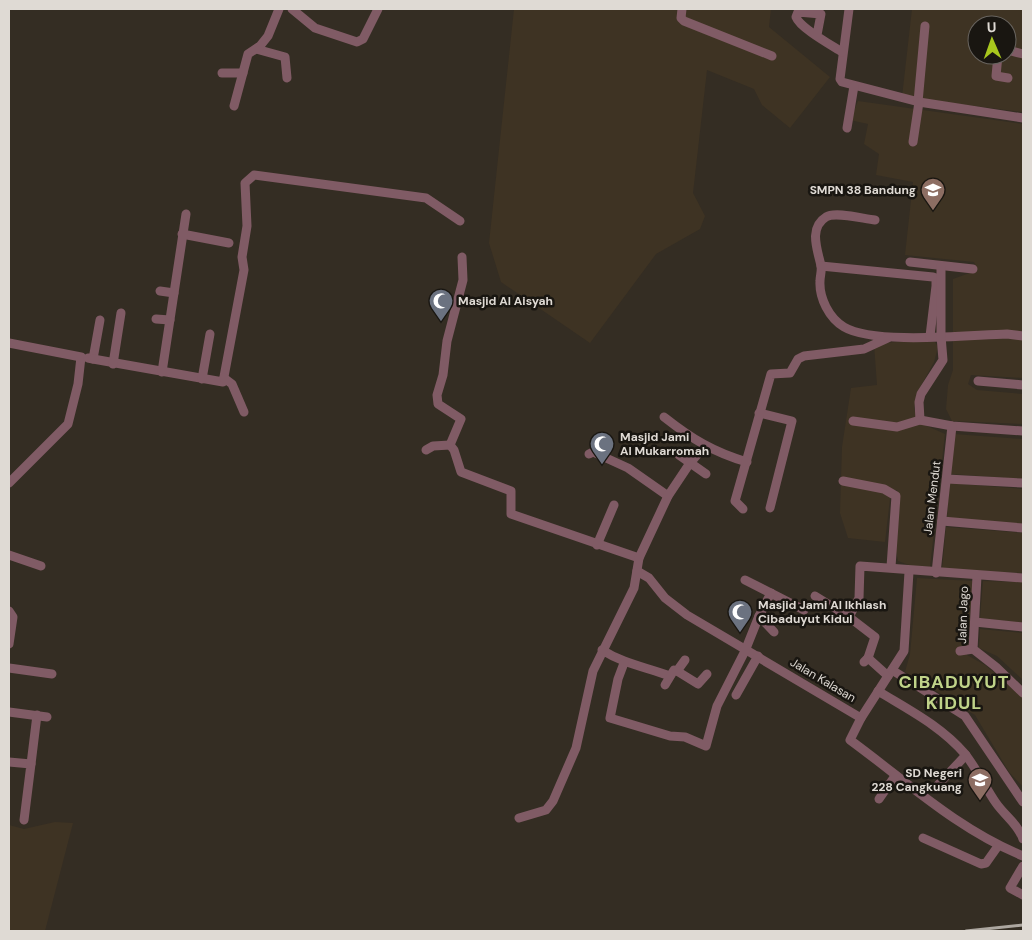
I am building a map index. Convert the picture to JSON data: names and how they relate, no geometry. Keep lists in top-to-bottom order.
{
  "streets": {
    "street": ["Jalan Mendut", "Jalan Jago", "Jalan Kalasan"]
  },
  "districts": ["CIBADUYUT KIDUL"],
  "places": {
    "school or university": ["SMPN 38 Bandung", "SD Negeri 228 Cangkuang"],
    "mosque": ["Masjid Al Aisyah", "Masjid Jami Al Mukarromah", "Masjid Jami Al Ikhlash Cibaduyut Kidul"]
  },
  "north": "top"
}
